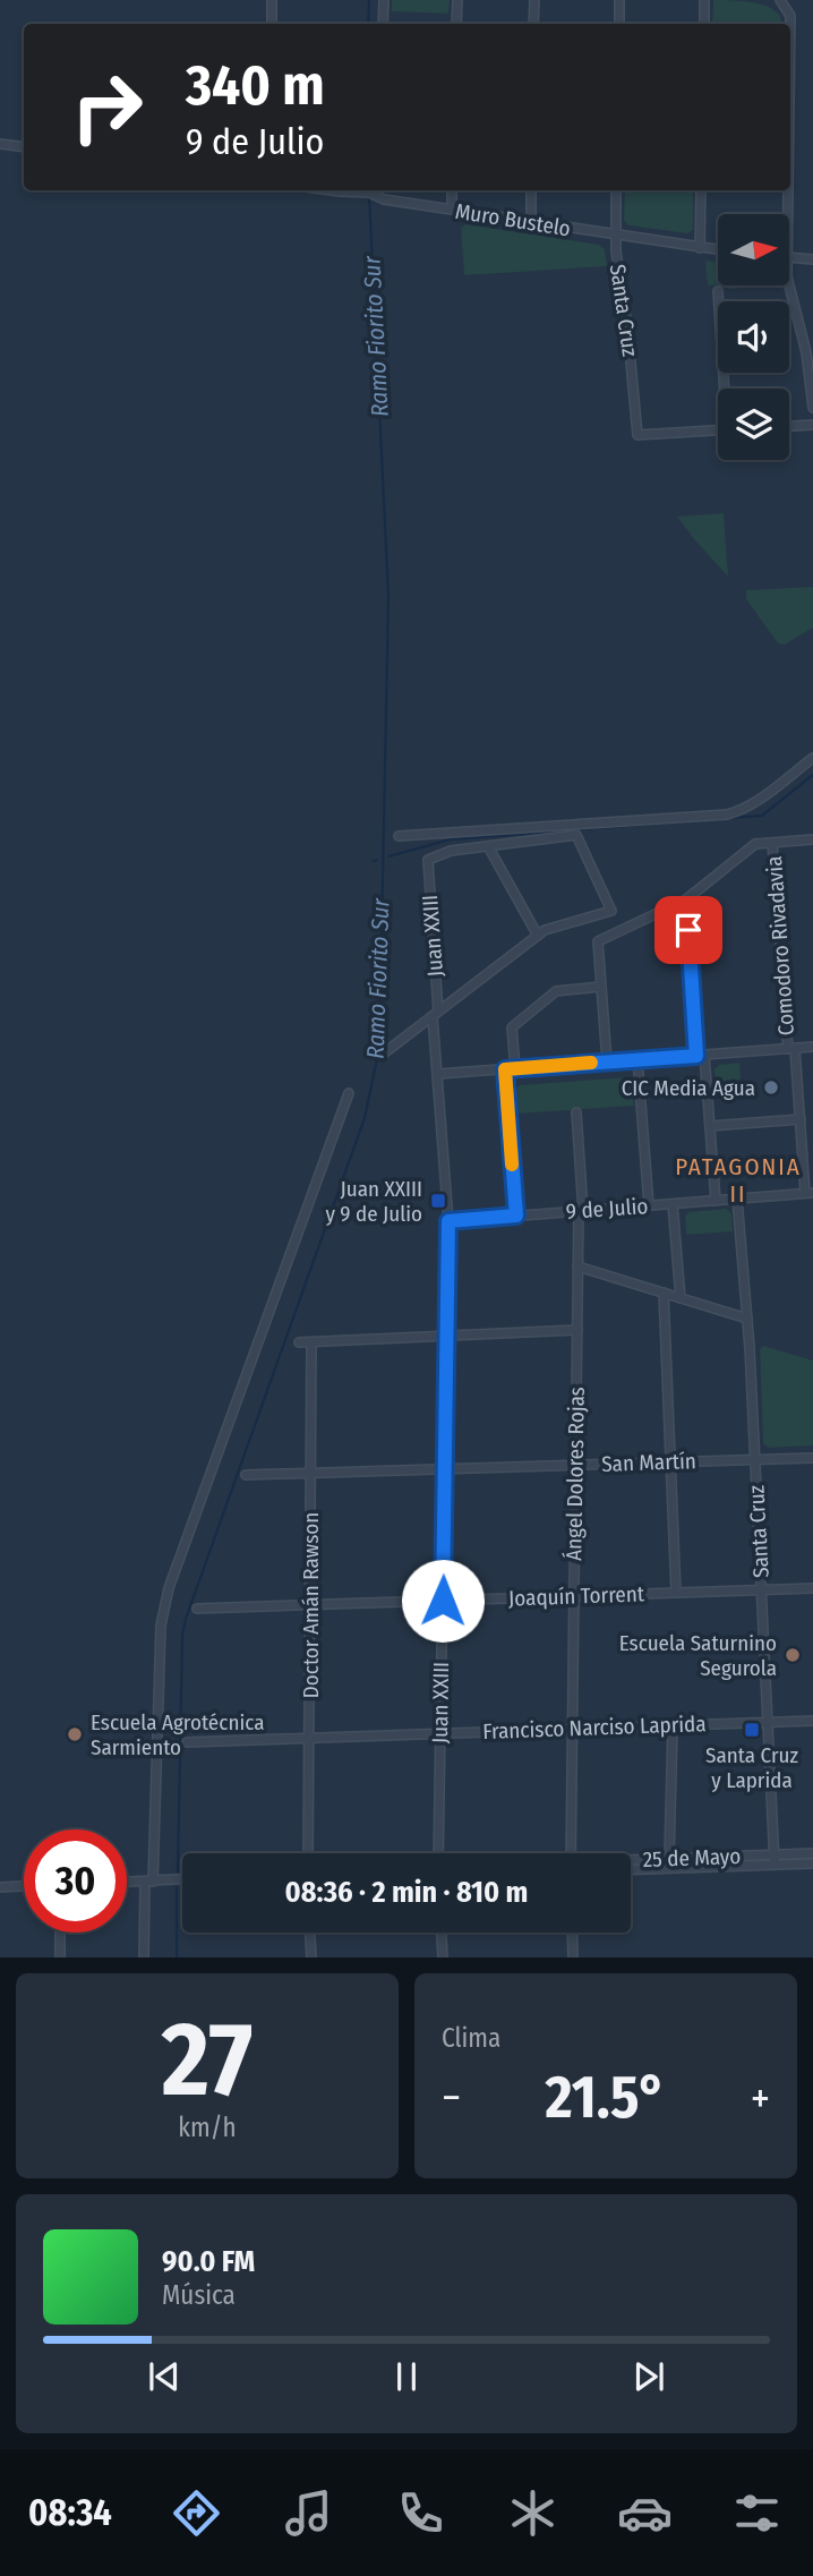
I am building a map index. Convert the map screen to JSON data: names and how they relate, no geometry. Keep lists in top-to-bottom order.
{
  "streets": {
    "street": [
      "Muro Bustelo",
      "Santa Cruz",
      "Juan XXIII",
      "Comodoro Rivadavia",
      "9 de Julio",
      "San Martín",
      "Ángel Dolores Rojas",
      "Joaquín Torrent",
      "Doctor Amán Rawson",
      "Francisco Narciso Laprida",
      "25 de Mayo"
    ]
  },
  "crossings": [
    ["Muro Bustelo", "Santa Cruz"],
    ["Santa Cruz", "9 de Julio"],
    ["Santa Cruz", "San Martín"],
    ["Santa Cruz", "Joaquín Torrent"],
    ["Santa Cruz", "Francisco Narciso Laprida"],
    ["Santa Cruz", "25 de Mayo"],
    ["Juan XXIII", "9 de Julio"],
    ["Juan XXIII", "San Martín"],
    ["Juan XXIII", "Joaquín Torrent"],
    ["Juan XXIII", "Francisco Narciso Laprida"],
    ["Comodoro Rivadavia", "9 de Julio"],
    ["9 de Julio", "Ángel Dolores Rojas"],
    ["San Martín", "Ángel Dolores Rojas"],
    ["San Martín", "Doctor Amán Rawson"],
    ["Ángel Dolores Rojas", "Joaquín Torrent"],
    ["Ángel Dolores Rojas", "Francisco Narciso Laprida"],
    ["Joaquín Torrent", "Doctor Amán Rawson"],
    ["Doctor Amán Rawson", "Francisco Narciso Laprida"]
  ],
  "districts": ["PATAGONIA II"],
  "water": ["Ramo Fiorito Sur"],
  "places": {
    "other": ["CIC Media Agua", "Escuela Saturnino Segurola", "Escuela Agrotécnica Sarmiento"],
    "transit": ["Juan XXIII y 9 de Julio", "Santa Cruz y Laprida"]
  },
  "north": "right",
  "page": {
    "turn": ["340 m", "9 de Julio"],
    "limit": "30",
    "trip": "08:36 · 2 min · 810 m",
    "tile": [
      ["27", "km/h"],
      "Clima"
    ],
    "heat": ["−", "21.5°", "+"],
    "song": ["90.0 FM", "Música"],
    "tabs": "08:34"
  }
}
